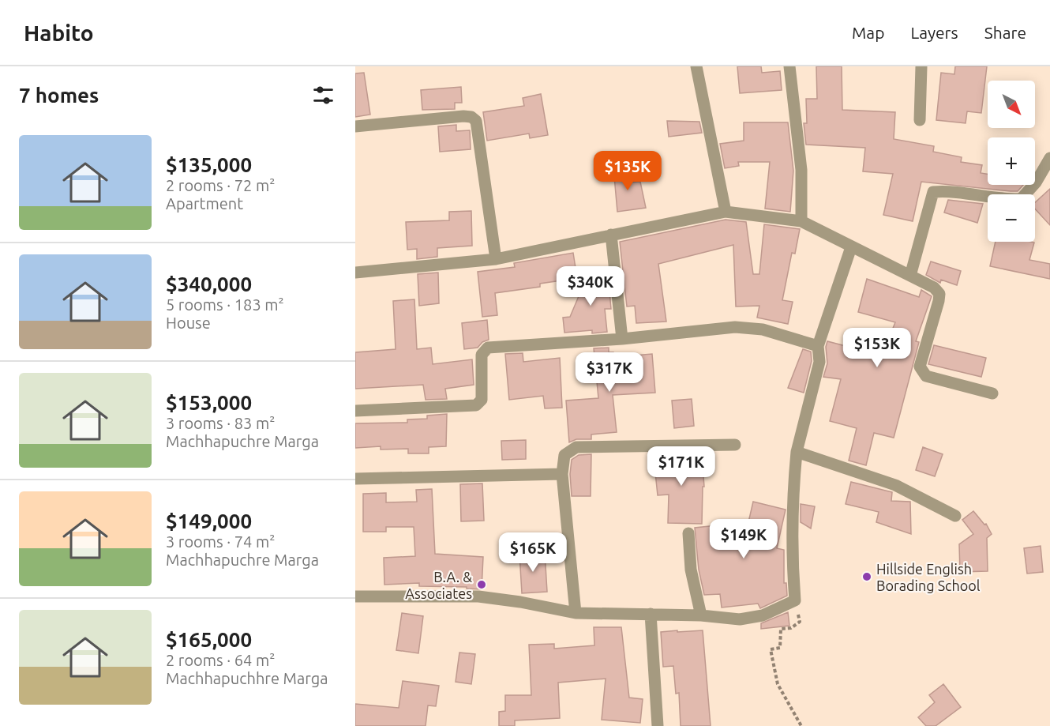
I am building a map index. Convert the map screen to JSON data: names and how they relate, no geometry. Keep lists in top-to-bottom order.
{
  "places": ["Hillside English Borading School", "B.A. & Associates"],
  "north": "bottom right",
  "page": {
    "header": "Habito",
    "nav": ["Map", "Layers", "Share"],
    "heading": "7 homes",
    "map_buttons": ["+", "−"],
    "list": [
      {
        "name": "$135,000",
        "note": "2 rooms · 72 m² · Apartment"
      },
      {
        "name": "$340,000",
        "note": "5 rooms · 183 m² · House"
      },
      {
        "name": "$153,000",
        "note": "3 rooms · 83 m² · Machhapuchre Marga"
      },
      {
        "name": "$149,000",
        "note": "3 rooms · 74 m² · Machhapuchre Marga"
      },
      {
        "name": "$165,000",
        "note": "2 rooms · 64 m² · Machhapuchhre Marga"
      }
    ],
    "price": [
      "$135K",
      "$340K",
      "$153K",
      "$317K",
      "$171K",
      "$149K",
      "$165K"
    ]
  }
}
